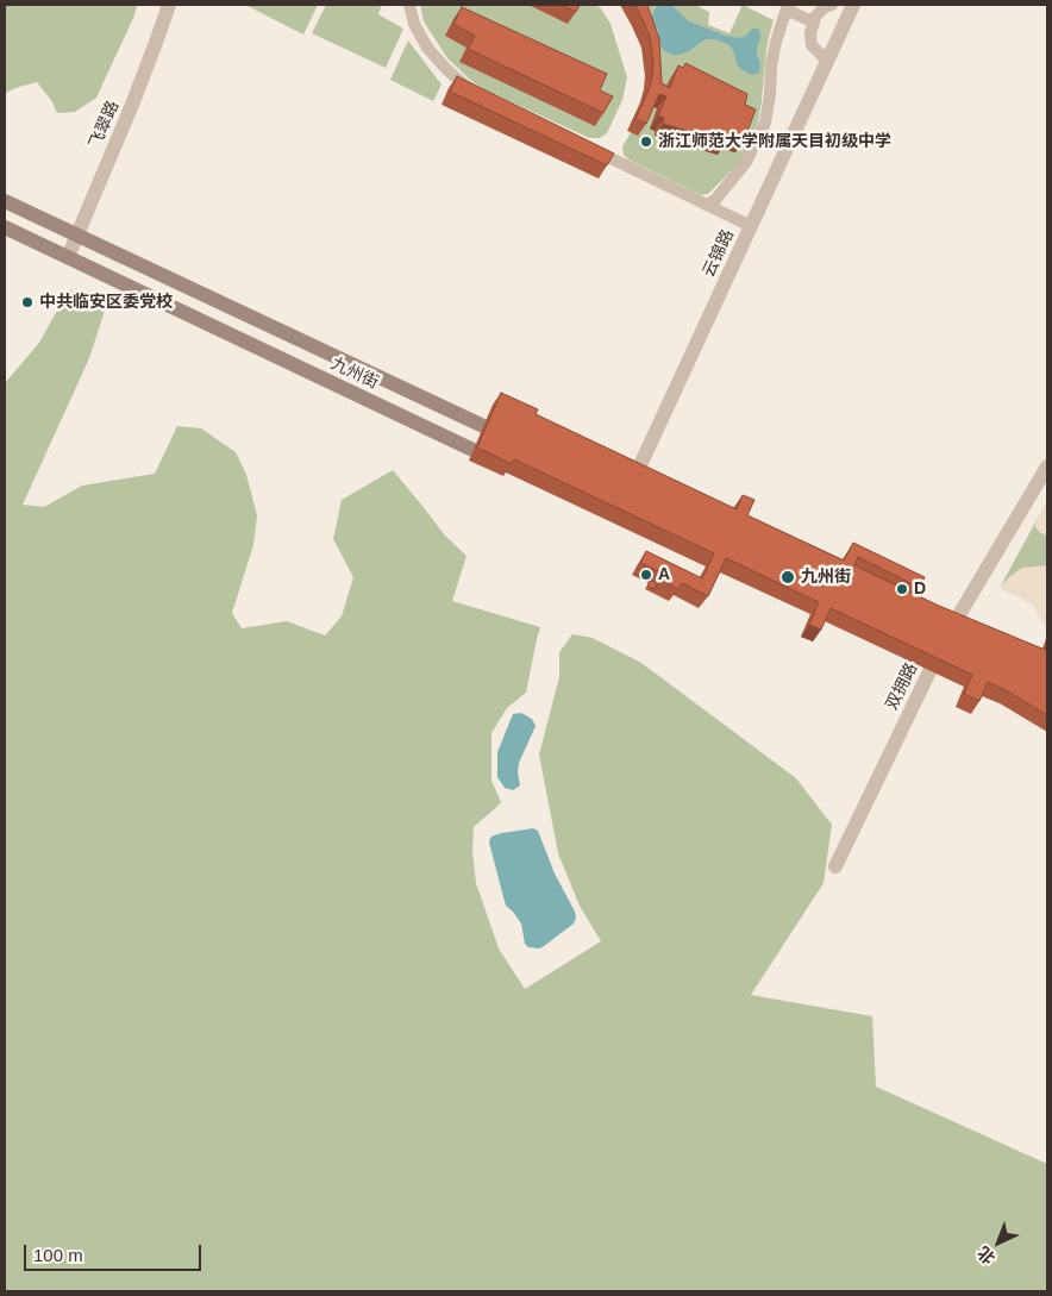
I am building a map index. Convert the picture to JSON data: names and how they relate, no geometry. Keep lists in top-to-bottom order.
{
  "streets": {
    "main road": ["九州街"],
    "street": ["飞翠路", "云锦路", "双拥路"]
  },
  "crossings": [
    ["飞翠路", "九州街"]
  ],
  "places": [
    "浙江师范大学附属天目初级中学",
    "中共临安区委党校",
    "A",
    "九州街",
    "D"
  ],
  "scale_bar": "100 m",
  "north": "bottom left"
}
